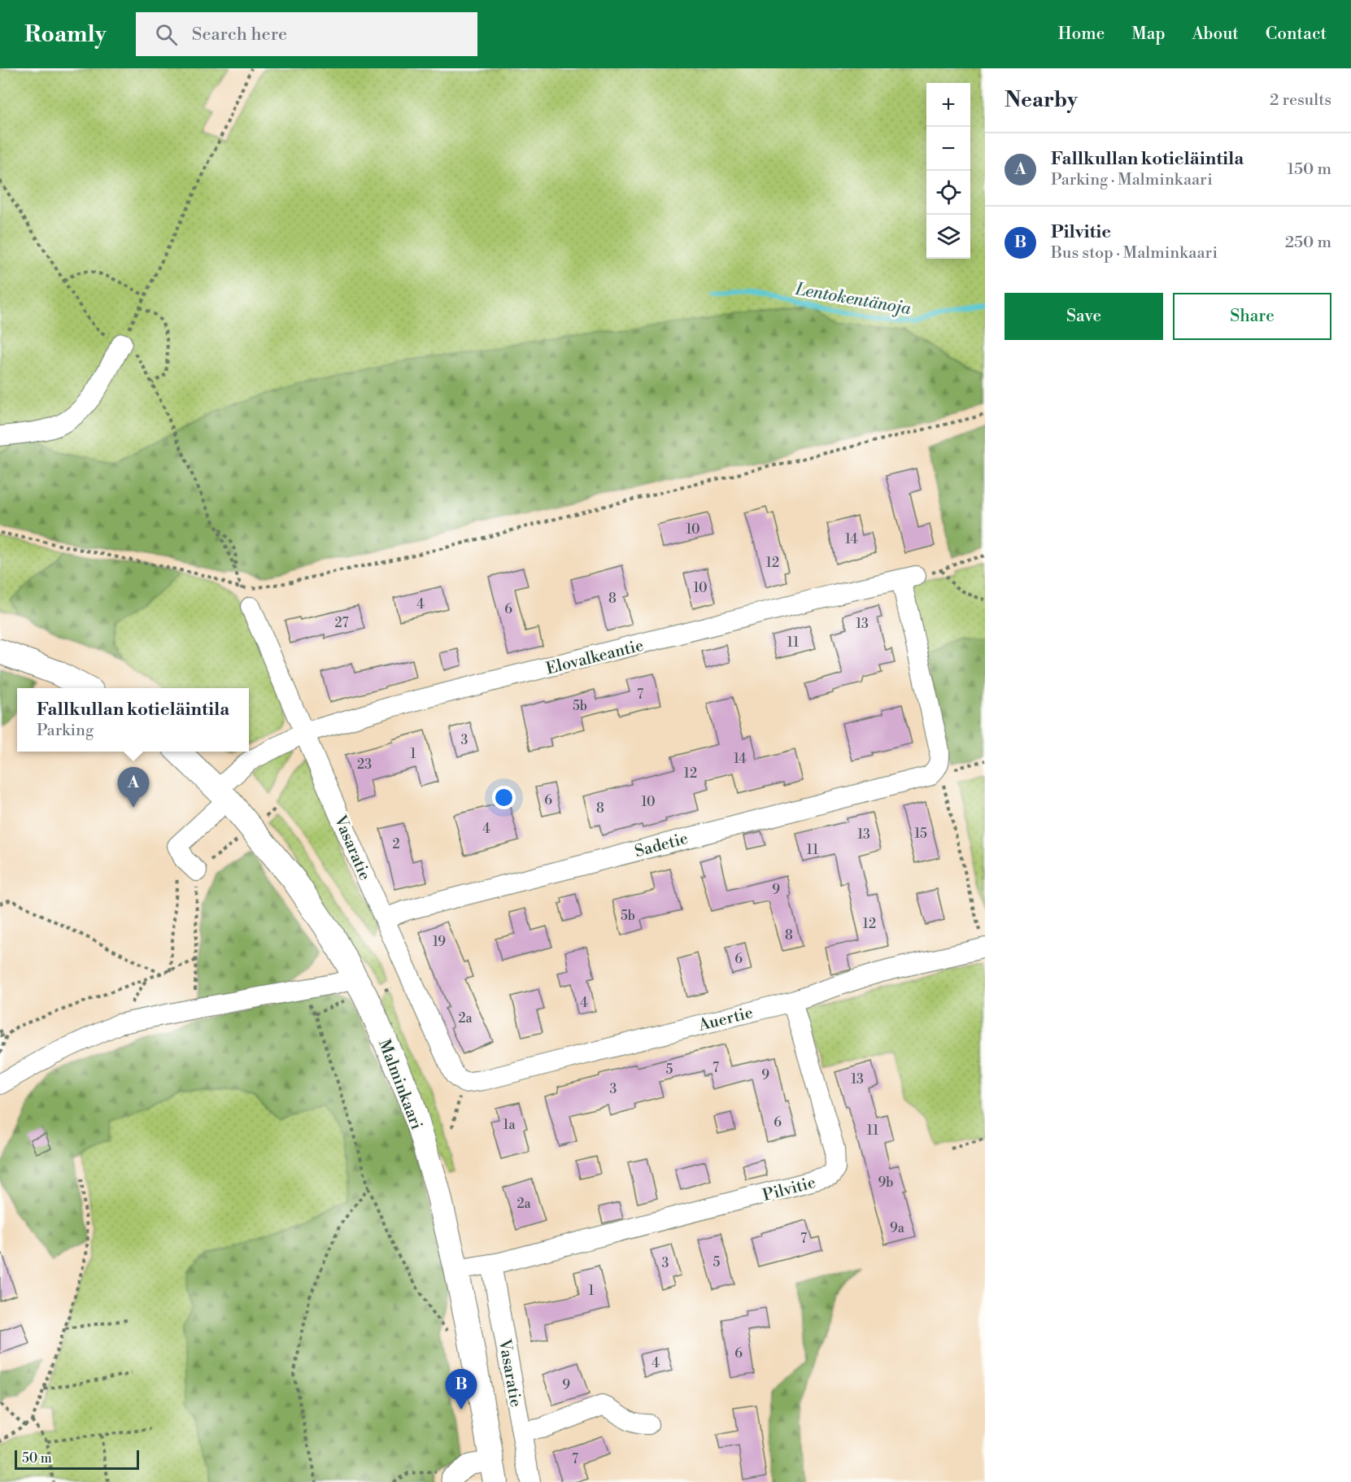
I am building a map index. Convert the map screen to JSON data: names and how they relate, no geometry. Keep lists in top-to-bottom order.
{
  "streets": {
    "main road": ["Malminkaari"],
    "street": [
      "Elovalkeantie",
      "Sadetie",
      "Vasaratie",
      "Auertie",
      "Pilvitie"
    ]
  },
  "crossings": [
    ["Elovalkeantie", "Vasaratie"],
    ["Elovalkeantie", "Malminkaari"],
    ["Sadetie", "Vasaratie"],
    ["Vasaratie", "Auertie"],
    ["Vasaratie", "Pilvitie"],
    ["Auertie", "Pilvitie"],
    ["Malminkaari", "Pilvitie"]
  ],
  "water": ["Lentokentänoja"],
  "house_numbers": [
    "10",
    "14",
    "12",
    "10",
    "8",
    "4",
    "6",
    "27",
    "13",
    "11",
    "7",
    "5b",
    "3",
    "1",
    "14",
    "23",
    "12",
    "6",
    "10",
    "8",
    "4",
    "15",
    "13",
    "2",
    "11",
    "9",
    "5b",
    "12",
    "8",
    "19",
    "6",
    "4",
    "2a",
    "7",
    "5",
    "9",
    "13",
    "3",
    "6",
    "1a",
    "11",
    "9b",
    "2a",
    "9a",
    "7",
    "5",
    "3",
    "1",
    "6",
    "4",
    "9",
    "7"
  ],
  "scale_bar": "50 m",
  "page": {
    "header": "Roamly",
    "search": "Search here",
    "nav": [
      "Home",
      "Map",
      "About",
      "Contact"
    ],
    "heading": ["Nearby", "2 results"],
    "map_buttons": ["+", "−"],
    "list": [
      {
        "mark": "A",
        "name": "Fallkullan kotieläintila",
        "note": "Parking · Malminkaari",
        "value": "150 m"
      },
      {
        "mark": "B",
        "name": "Pilvitie",
        "note": "Bus stop · Malminkaari",
        "value": "250 m"
      }
    ],
    "buttons": ["Save", "Share"],
    "popup": ["Fallkullan kotieläintila", "Parking"],
    "pins": ["A", "B"],
    "scale": "50 m"
  }
}
